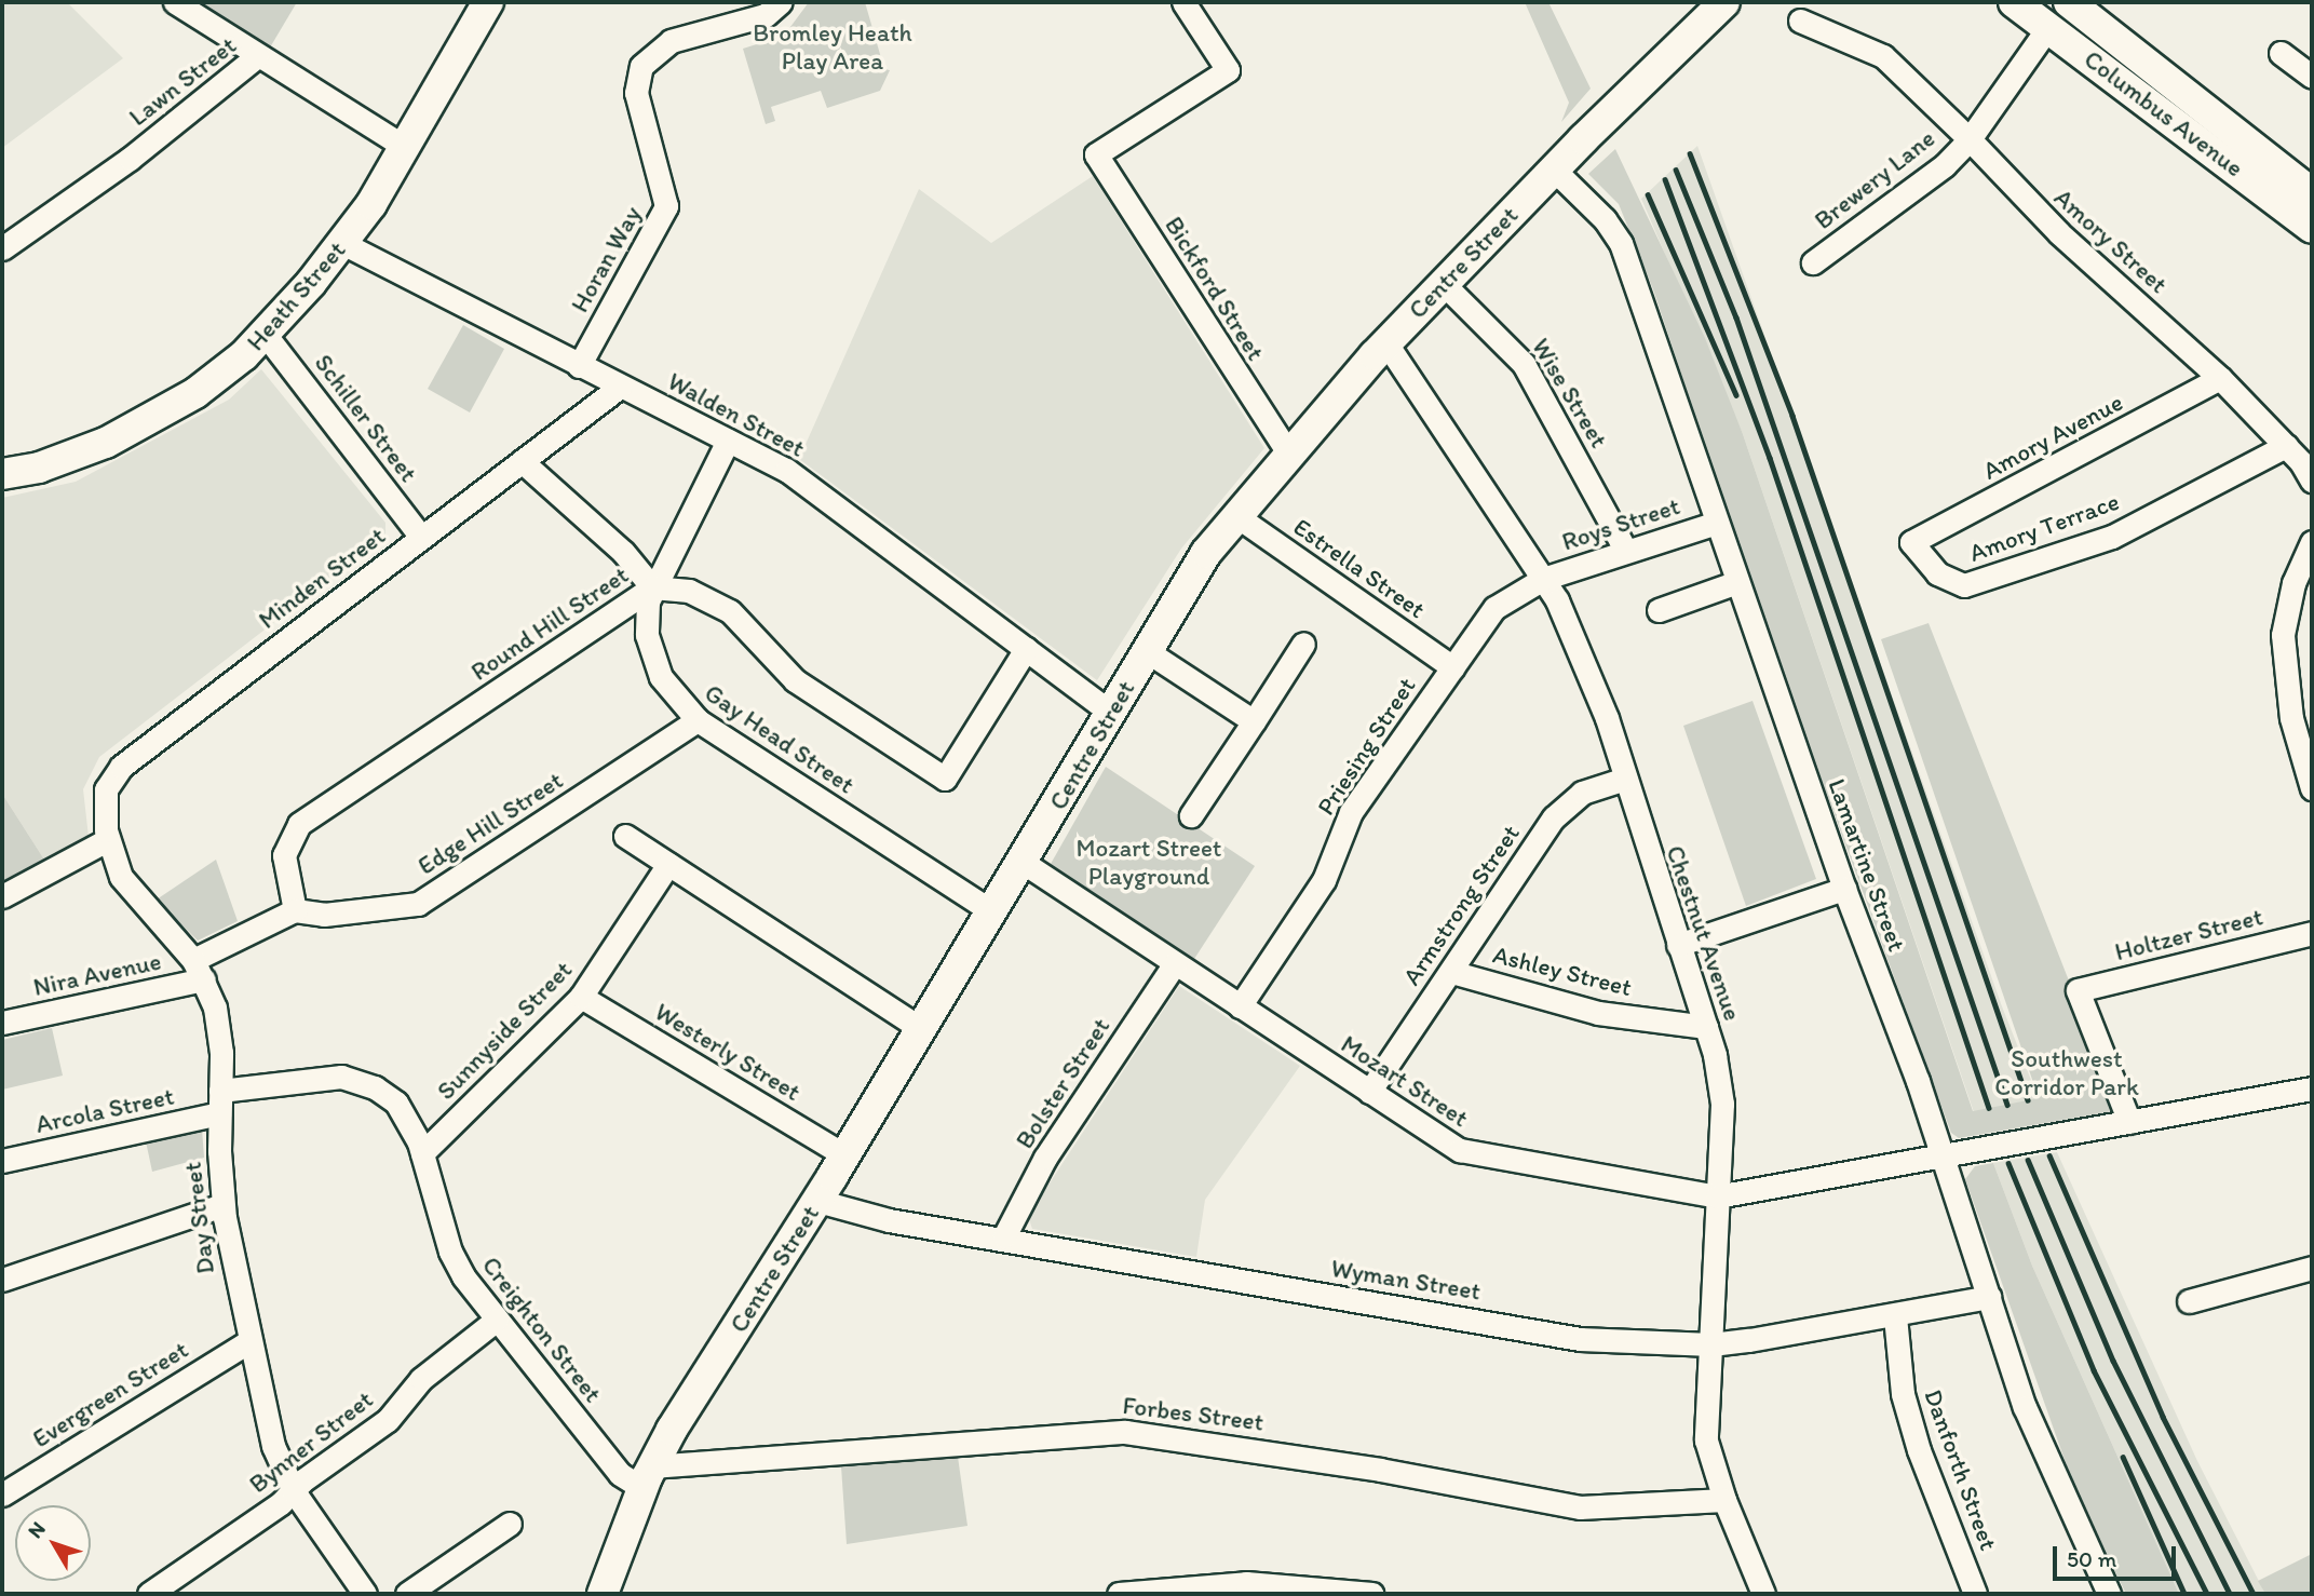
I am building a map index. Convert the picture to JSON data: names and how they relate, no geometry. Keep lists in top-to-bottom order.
{
  "streets": {
    "main road": ["Columbus Avenue", "Centre Street", "Heath Street"],
    "street": [
      "Lawn Street",
      "Brewery Lane",
      "Amory Street",
      "Horan Way",
      "Bickford Street",
      "Wise Street",
      "Walden Street",
      "Schiller Street",
      "Amory Avenue",
      "Roys Street",
      "Amory Terrace",
      "Estrella Street",
      "Minden Street",
      "Round Hill Street",
      "Gay Head Street",
      "Priesing Street",
      "Edge Hill Street",
      "Lamartine Street",
      "Armstrong Street",
      "Chestnut Avenue",
      "Holtzer Street",
      "Ashley Street",
      "Nira Avenue",
      "Sunnyside Street",
      "Westerly Street",
      "Mozart Street",
      "Bolster Street",
      "Arcola Street",
      "Day Street",
      "Wyman Street",
      "Creighton Street",
      "Evergreen Street",
      "Forbes Street",
      "Bynner Street",
      "Danforth Street"
    ]
  },
  "crossings": [
    ["Lawn Street", "Heath Street"],
    ["Brewery Lane", "Amory Street"],
    ["Amory Street", "Amory Avenue"],
    ["Amory Street", "Amory Terrace"],
    ["Horan Way", "Walden Street"],
    ["Centre Street", "Bickford Street"],
    ["Centre Street", "Wise Street"],
    ["Centre Street", "Walden Street"],
    ["Centre Street", "Estrella Street"],
    ["Centre Street", "Gay Head Street"],
    ["Centre Street", "Lamartine Street"],
    ["Centre Street", "Chestnut Avenue"],
    ["Centre Street", "Westerly Street"],
    ["Centre Street", "Mozart Street"],
    ["Centre Street", "Wyman Street"],
    ["Centre Street", "Creighton Street"],
    ["Centre Street", "Forbes Street"],
    ["Heath Street", "Walden Street"],
    ["Heath Street", "Schiller Street"],
    ["Wise Street", "Roys Street"],
    ["Walden Street", "Minden Street"],
    ["Walden Street", "Round Hill Street"],
    ["Schiller Street", "Minden Street"],
    ["Amory Avenue", "Amory Terrace"],
    ["Roys Street", "Priesing Street"],
    ["Roys Street", "Lamartine Street"],
    ["Roys Street", "Chestnut Avenue"],
    ["Estrella Street", "Priesing Street"],
    ["Minden Street", "Day Street"],
    ["Round Hill Street", "Gay Head Street"],
    ["Round Hill Street", "Edge Hill Street"],
    ["Gay Head Street", "Edge Hill Street"],
    ["Priesing Street", "Chestnut Avenue"],
    ["Priesing Street", "Mozart Street"],
    ["Lamartine Street", "Mozart Street"],
    ["Lamartine Street", "Wyman Street"],
    ["Armstrong Street", "Chestnut Avenue"],
    ["Armstrong Street", "Ashley Street"],
    ["Armstrong Street", "Mozart Street"],
    ["Chestnut Avenue", "Ashley Street"],
    ["Chestnut Avenue", "Mozart Street"],
    ["Chestnut Avenue", "Wyman Street"],
    ["Chestnut Avenue", "Forbes Street"],
    ["Holtzer Street", "Mozart Street"],
    ["Nira Avenue", "Day Street"],
    ["Sunnyside Street", "Westerly Street"],
    ["Sunnyside Street", "Creighton Street"],
    ["Mozart Street", "Bolster Street"],
    ["Bolster Street", "Wyman Street"],
    ["Arcola Street", "Day Street"],
    ["Arcola Street", "Creighton Street"],
    ["Day Street", "Creighton Street"],
    ["Day Street", "Evergreen Street"],
    ["Day Street", "Bynner Street"],
    ["Wyman Street", "Danforth Street"],
    ["Creighton Street", "Forbes Street"],
    ["Creighton Street", "Bynner Street"]
  ],
  "parks": ["Bromley Heath Play Area", "Mozart Street Playground", "Southwest Corridor Park"],
  "scale_bar": "50 m",
  "north": "top left"
}
